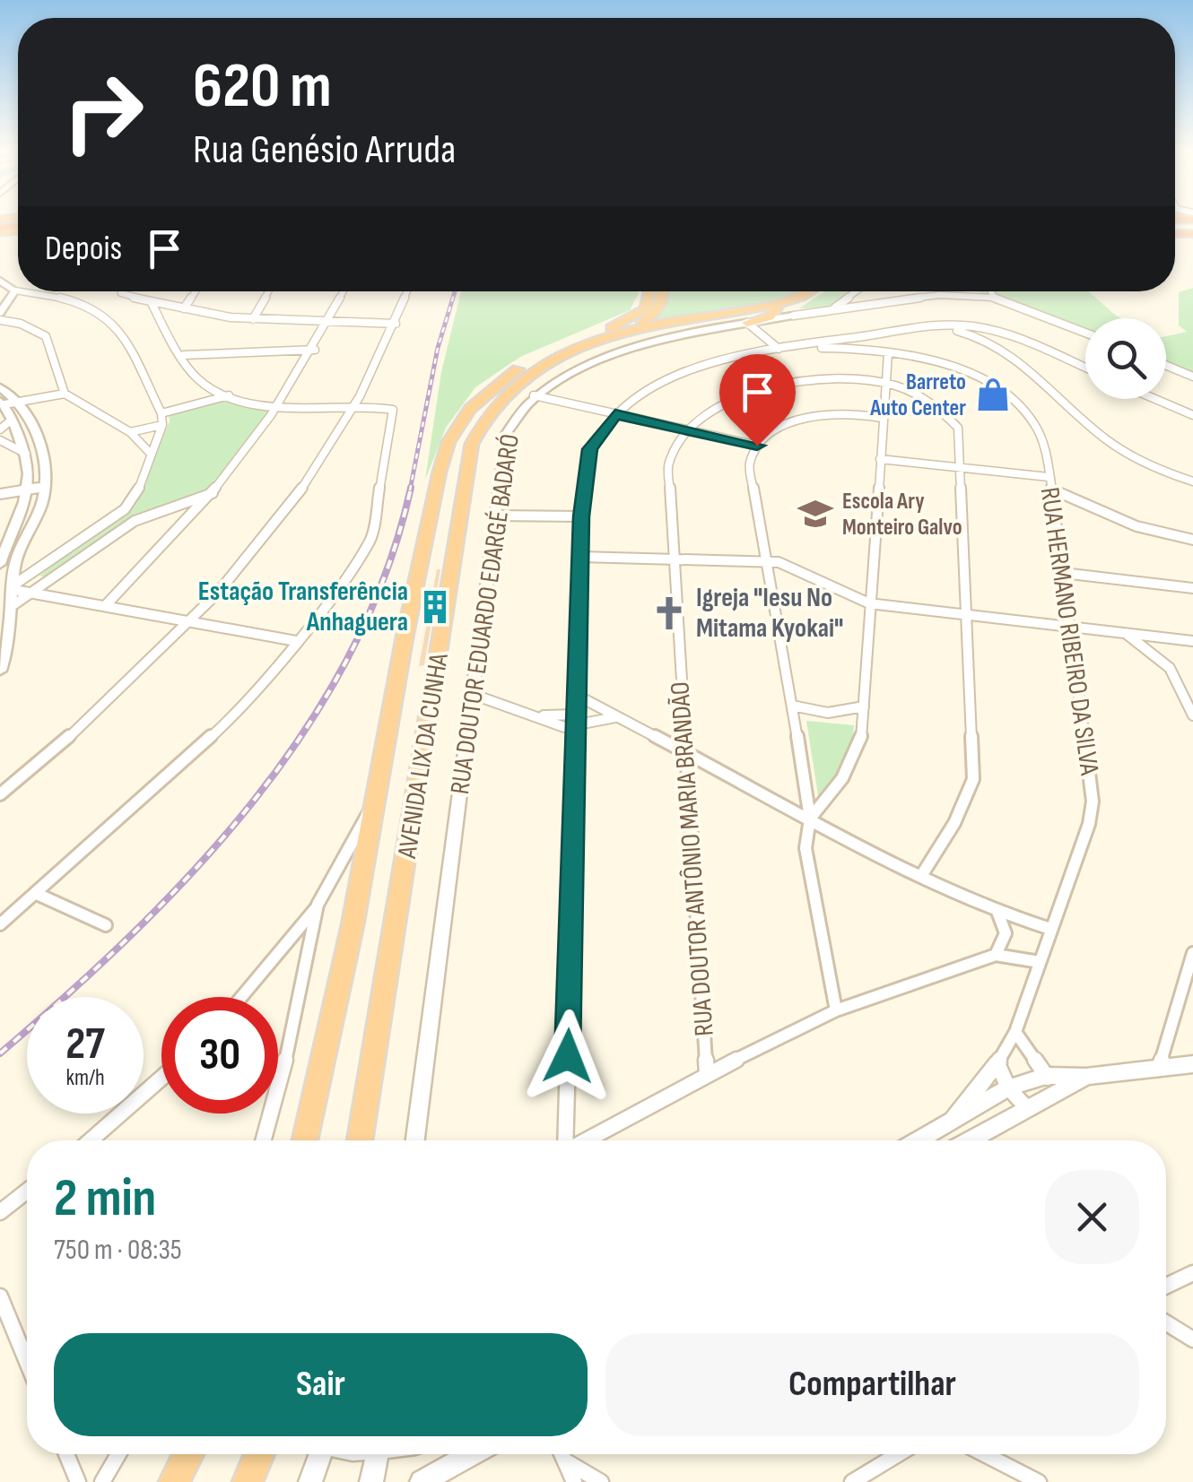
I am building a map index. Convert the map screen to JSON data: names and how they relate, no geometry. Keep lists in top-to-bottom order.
{
  "streets": {
    "highway": ["AVENIDA LIX DA CUNHA"],
    "street": ["RUA DOUTOR EDUARDO EDARGÉ BADARÓ", "RUA HERMANO RIBEIRO DA SILVA", "RUA DOUTOR ANTÔNIO MARIA BRANDÃO"]
  },
  "places": {
    "shop": ["Barreto Auto Center"],
    "school or university": ["Escola Ary Monteiro Galvo"],
    "building": ["Estação Transferência Anhaguera"],
    "church": ["Igreja \"Iesu No Mitama Kyokai\""]
  },
  "page": {
    "turn": ["620 m", "Rua Genésio Arruda"],
    "then": "Depois",
    "speed": "27 km/h",
    "limit": "30",
    "heading": ["2 min", "750 m · 08:35"],
    "buttons": ["Sair", "Compartilhar"]
  }
}
